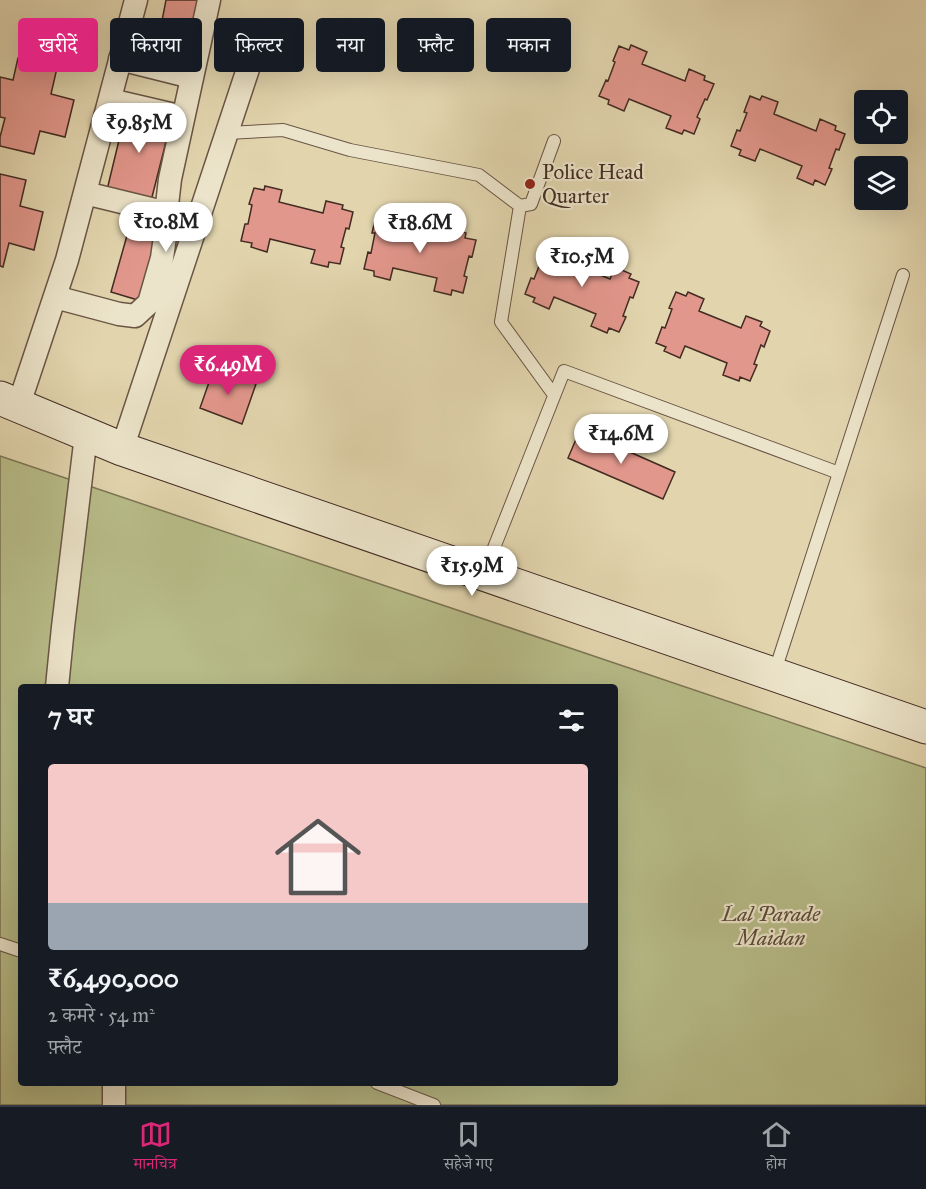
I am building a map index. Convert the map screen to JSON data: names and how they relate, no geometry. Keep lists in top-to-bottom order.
{
  "parks": ["Lal Parade Maidan"],
  "places": ["Police Head Quarter"],
  "page": {
    "chip": [
      "खरीदें",
      "किराया",
      "फ़िल्टर",
      "नया",
      "फ़्लैट",
      "मकान"
    ],
    "price": [
      "₹9.85M",
      "₹10.8M",
      "₹18.6M",
      "₹10.5M",
      "₹6.49M",
      "₹14.6M",
      "₹15.9M"
    ],
    "heading": "7 घर",
    "list": [
      {
        "name": "₹6,490,000",
        "note": "2 कमरे · 54 m² · फ़्लैट"
      }
    ],
    "tabs": ["मानचित्र", "सहेजे गए", "होम"]
  }
}
